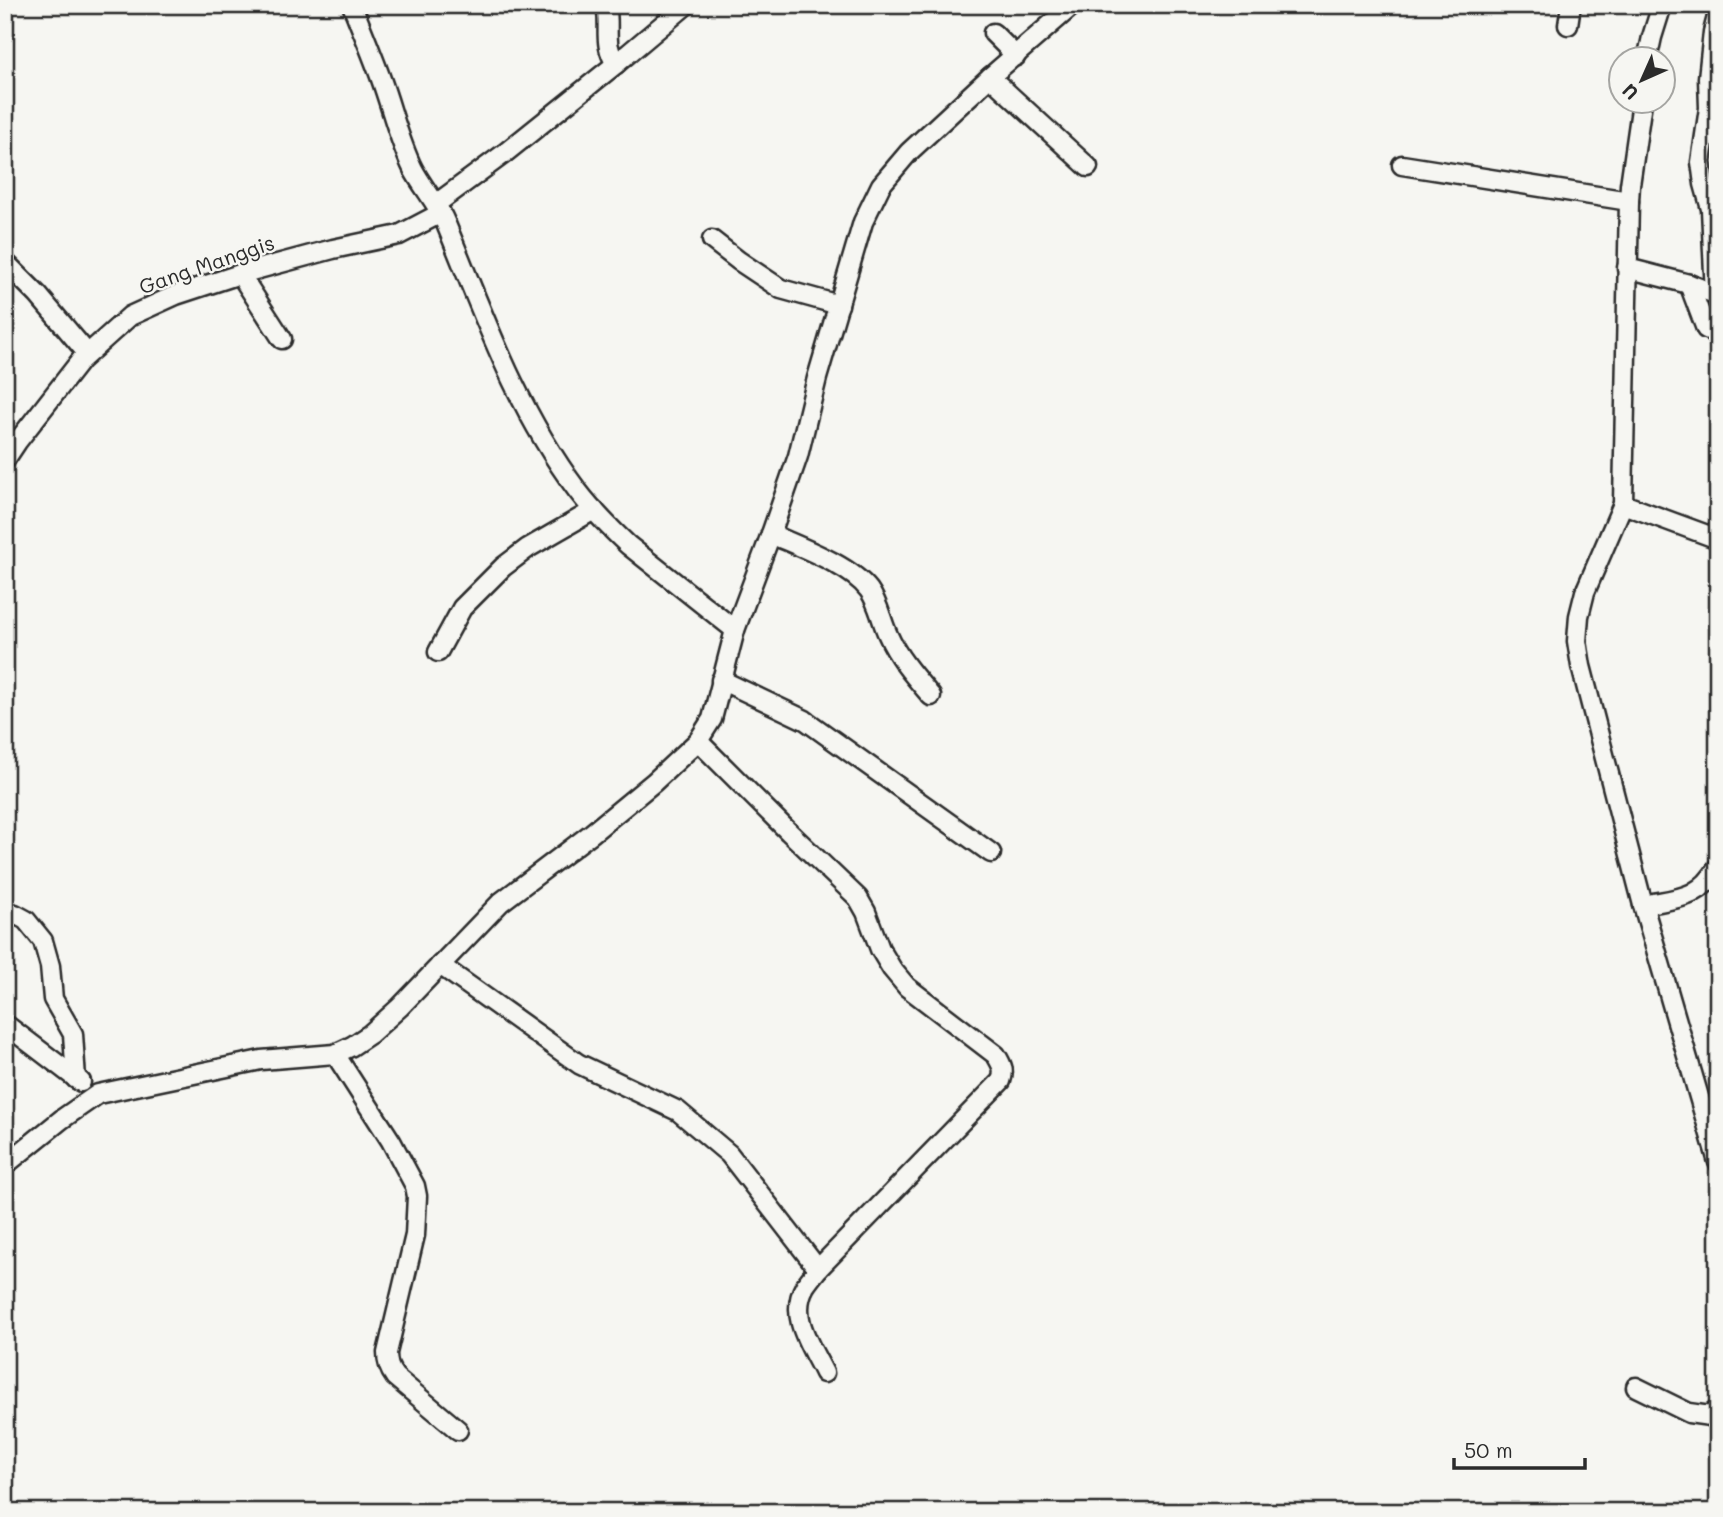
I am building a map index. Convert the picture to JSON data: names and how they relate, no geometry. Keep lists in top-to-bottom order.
{
  "streets": {
    "street": ["Gang Manggis"]
  },
  "scale_bar": "50 m",
  "north": "bottom left"
}
